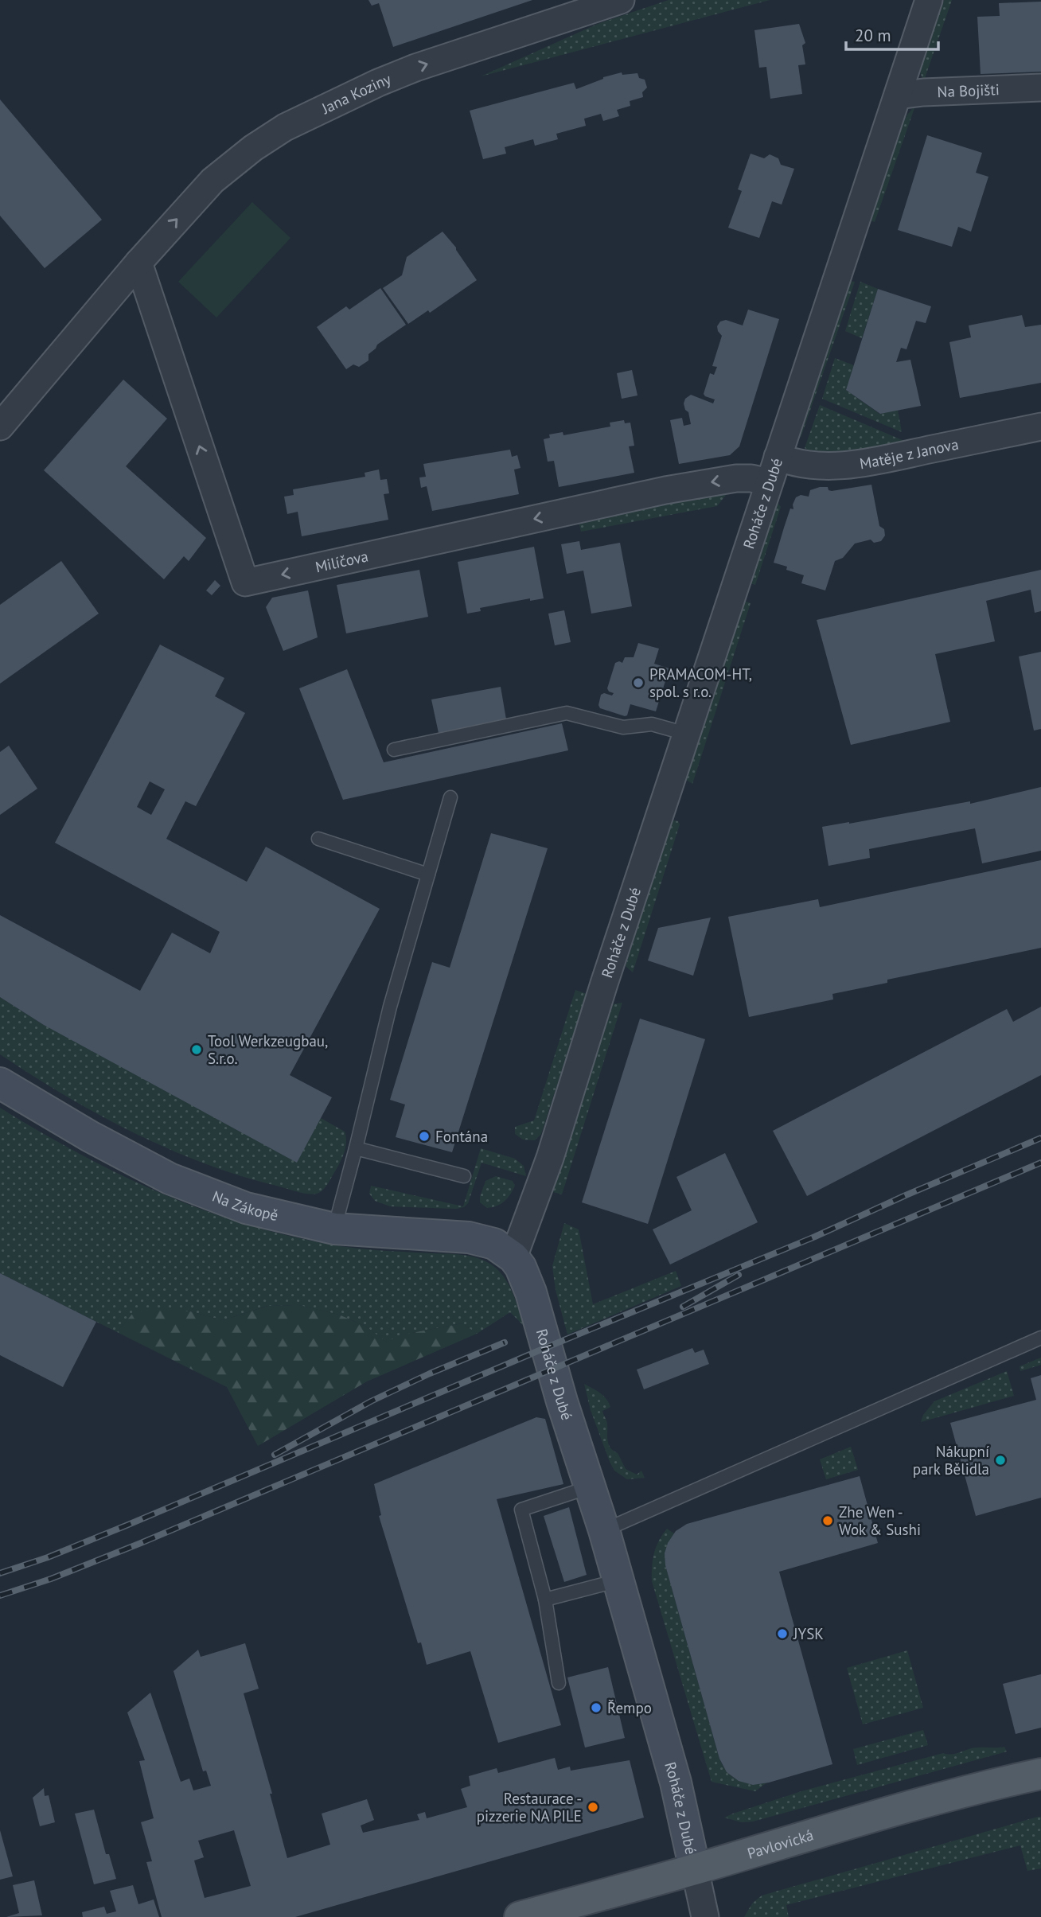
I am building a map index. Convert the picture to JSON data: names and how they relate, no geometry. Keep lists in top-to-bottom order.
{
  "streets": {
    "main road": ["Pavlovická"],
    "street": [
      "Na Bojišti",
      "Jana Koziny",
      "Matěje z Janova",
      "Roháče z Dubé",
      "Milíčova",
      "Na Zákopě"
    ]
  },
  "crossings": [
    ["Na Bojišti", "Roháče z Dubé"],
    ["Jana Koziny", "Milíčova"],
    ["Matěje z Janova", "Roháče z Dubé"],
    ["Roháče z Dubé", "Milíčova"],
    ["Roháče z Dubé", "Na Zákopě"],
    ["Roháče z Dubé", "Pavlovická"]
  ],
  "one_way": ["Jana Koziny"],
  "places": [
    "PRAMACOM-HT, spol. s r.o.",
    "Tool Werkzeugbau, S.r.o.",
    "Fontána",
    "Nákupní park Bělidla",
    "Zhe Wen - Wok & Sushi",
    "JYSK",
    "Řempo",
    "Restaurace - pizzerie NA PILE"
  ],
  "scale_bar": "20 m"
}
